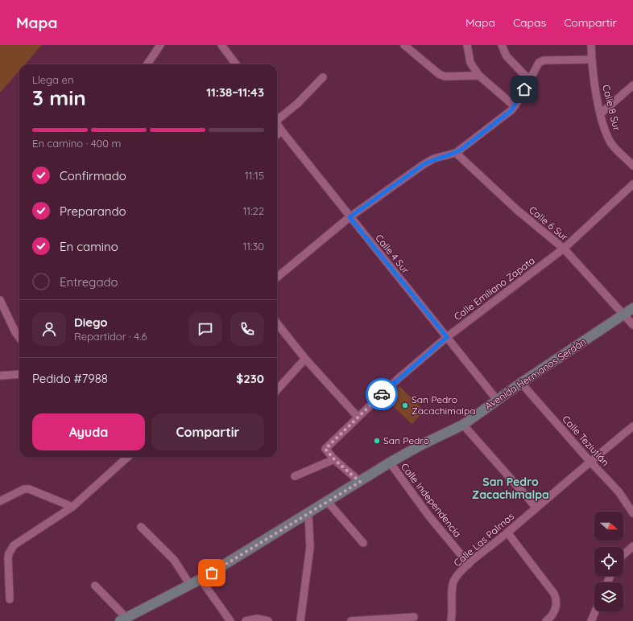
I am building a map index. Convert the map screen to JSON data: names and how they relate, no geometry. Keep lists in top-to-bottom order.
{
  "streets": {
    "street": [
      "Calle 8 Sur",
      "Calle 6 Sur",
      "Calle 4 Sur",
      "Calle Emiliano Zapata",
      "Avenida Hermanos Serdán",
      "Calle Teziutlán",
      "Calle Independencia",
      "Calle Las Palmas"
    ]
  },
  "crossings": [
    ["Calle 6 Sur", "Calle Emiliano Zapata"],
    ["Calle 6 Sur", "Avenida Hermanos Serdán"],
    ["Calle 4 Sur", "Calle Emiliano Zapata"],
    ["Calle 4 Sur", "Avenida Hermanos Serdán"],
    ["Avenida Hermanos Serdán", "Calle Teziutlán"],
    ["Avenida Hermanos Serdán", "Calle Independencia"],
    ["Calle Teziutlán", "Calle Las Palmas"],
    ["Calle Independencia", "Calle Las Palmas"]
  ],
  "districts": ["San Pedro Zacachimalpa"],
  "places": ["San Pedro Zacachimalpa", "San Pedro"],
  "north": "right",
  "page": {
    "header": "Mapa",
    "nav": ["Mapa", "Capas", "Compartir"],
    "heading": ["3 min", "Llega en", "11:38–11:43"],
    "panel": [
      "Diego",
      "Repartidor · 4.6",
      "Pedido #7988",
      "$230"
    ],
    "bar": "En camino · 400 m",
    "list": [
      ["Confirmado", "11:15"],
      ["Preparando", "11:22"],
      ["En camino", "11:30"],
      "Entregado"
    ],
    "buttons": ["Ayuda", "Compartir"]
  }
}
